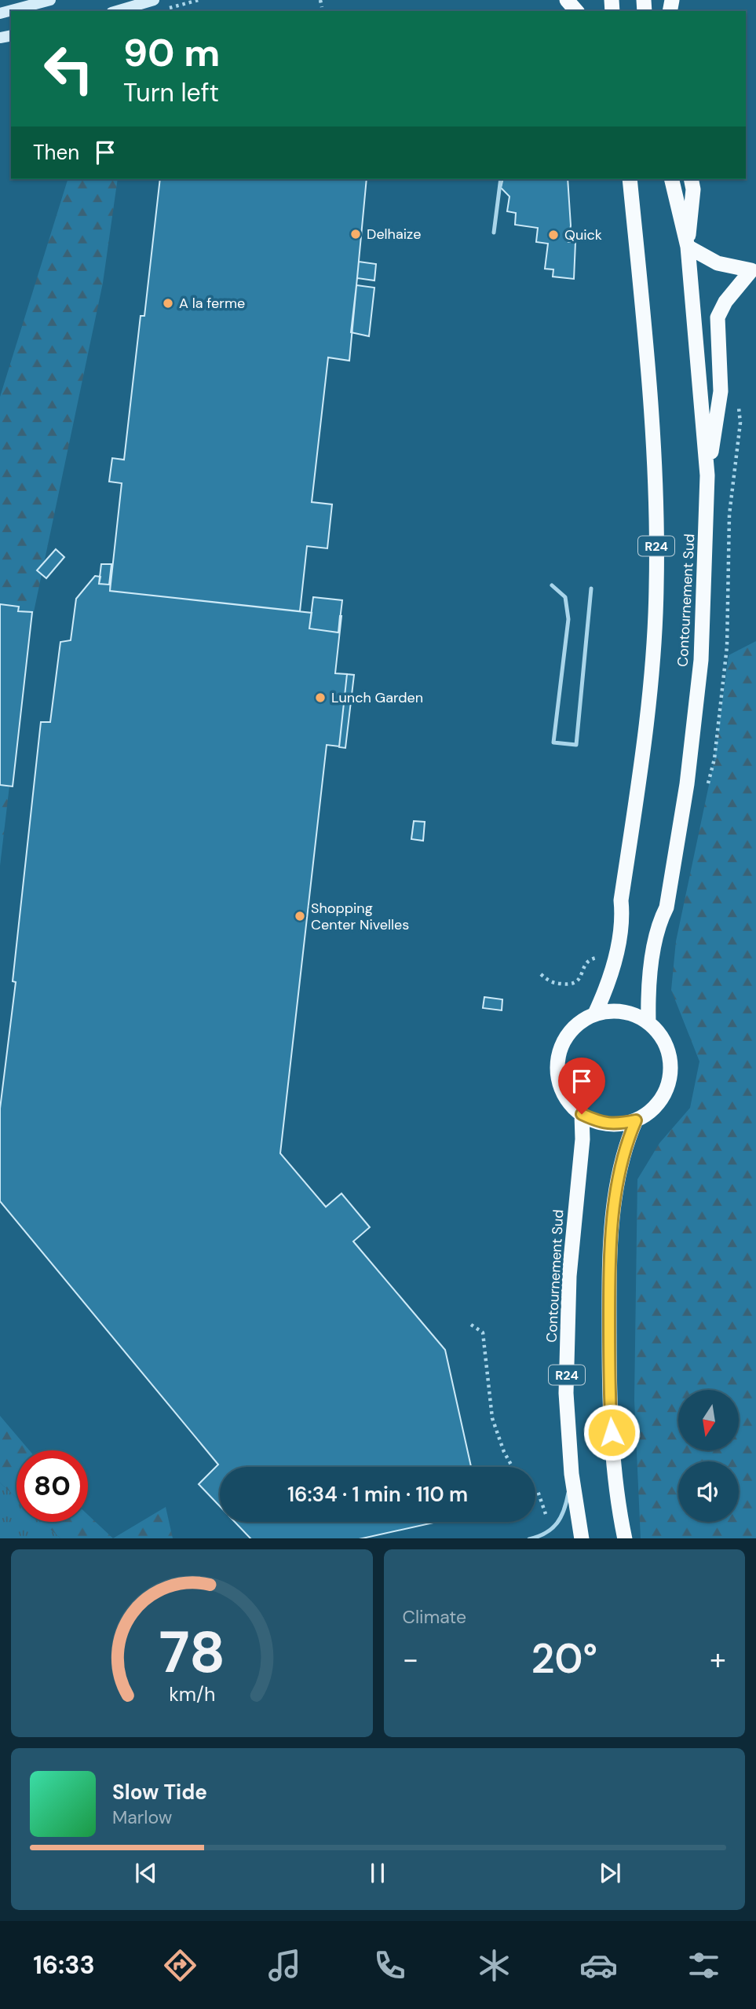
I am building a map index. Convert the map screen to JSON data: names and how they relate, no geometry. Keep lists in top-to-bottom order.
{
  "streets": {
    "highway": ["R24", "Contournement Sud"]
  },
  "crossings": [
    ["R24", "Contournement Sud"]
  ],
  "places": [
    "Delhaize",
    "Quick",
    "A la ferme",
    "Lunch Garden",
    "Shopping Center Nivelles"
  ],
  "north": "bottom",
  "page": {
    "turn": ["90 m", "Turn left"],
    "then": "Then",
    "limit": "80",
    "trip": "16:34 · 1 min · 110 m",
    "tile": "Climate",
    "heat": ["−", "20°", "+"],
    "song": ["Slow Tide", "Marlow"],
    "tabs": "16:33",
    "gauge": ["78", "km/h"]
  }
}
